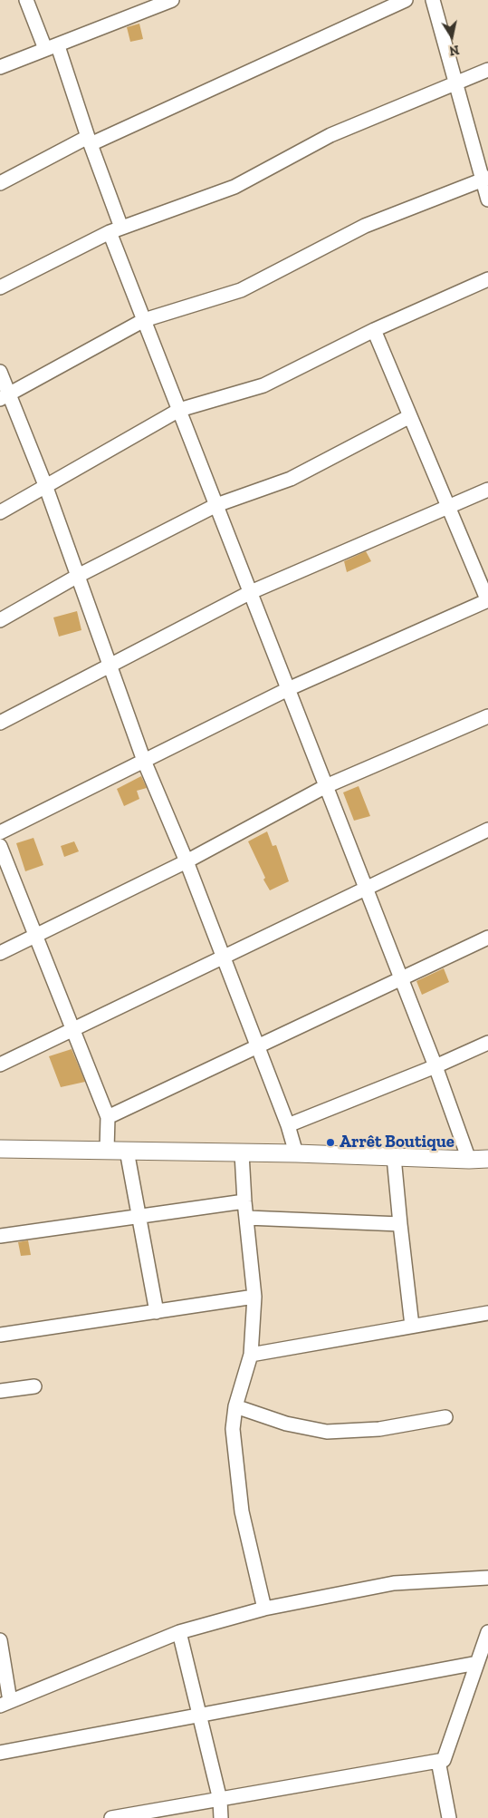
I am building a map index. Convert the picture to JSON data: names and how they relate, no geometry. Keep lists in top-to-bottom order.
{
  "places": ["Arrêt Boutique"],
  "north": "bottom"
}
